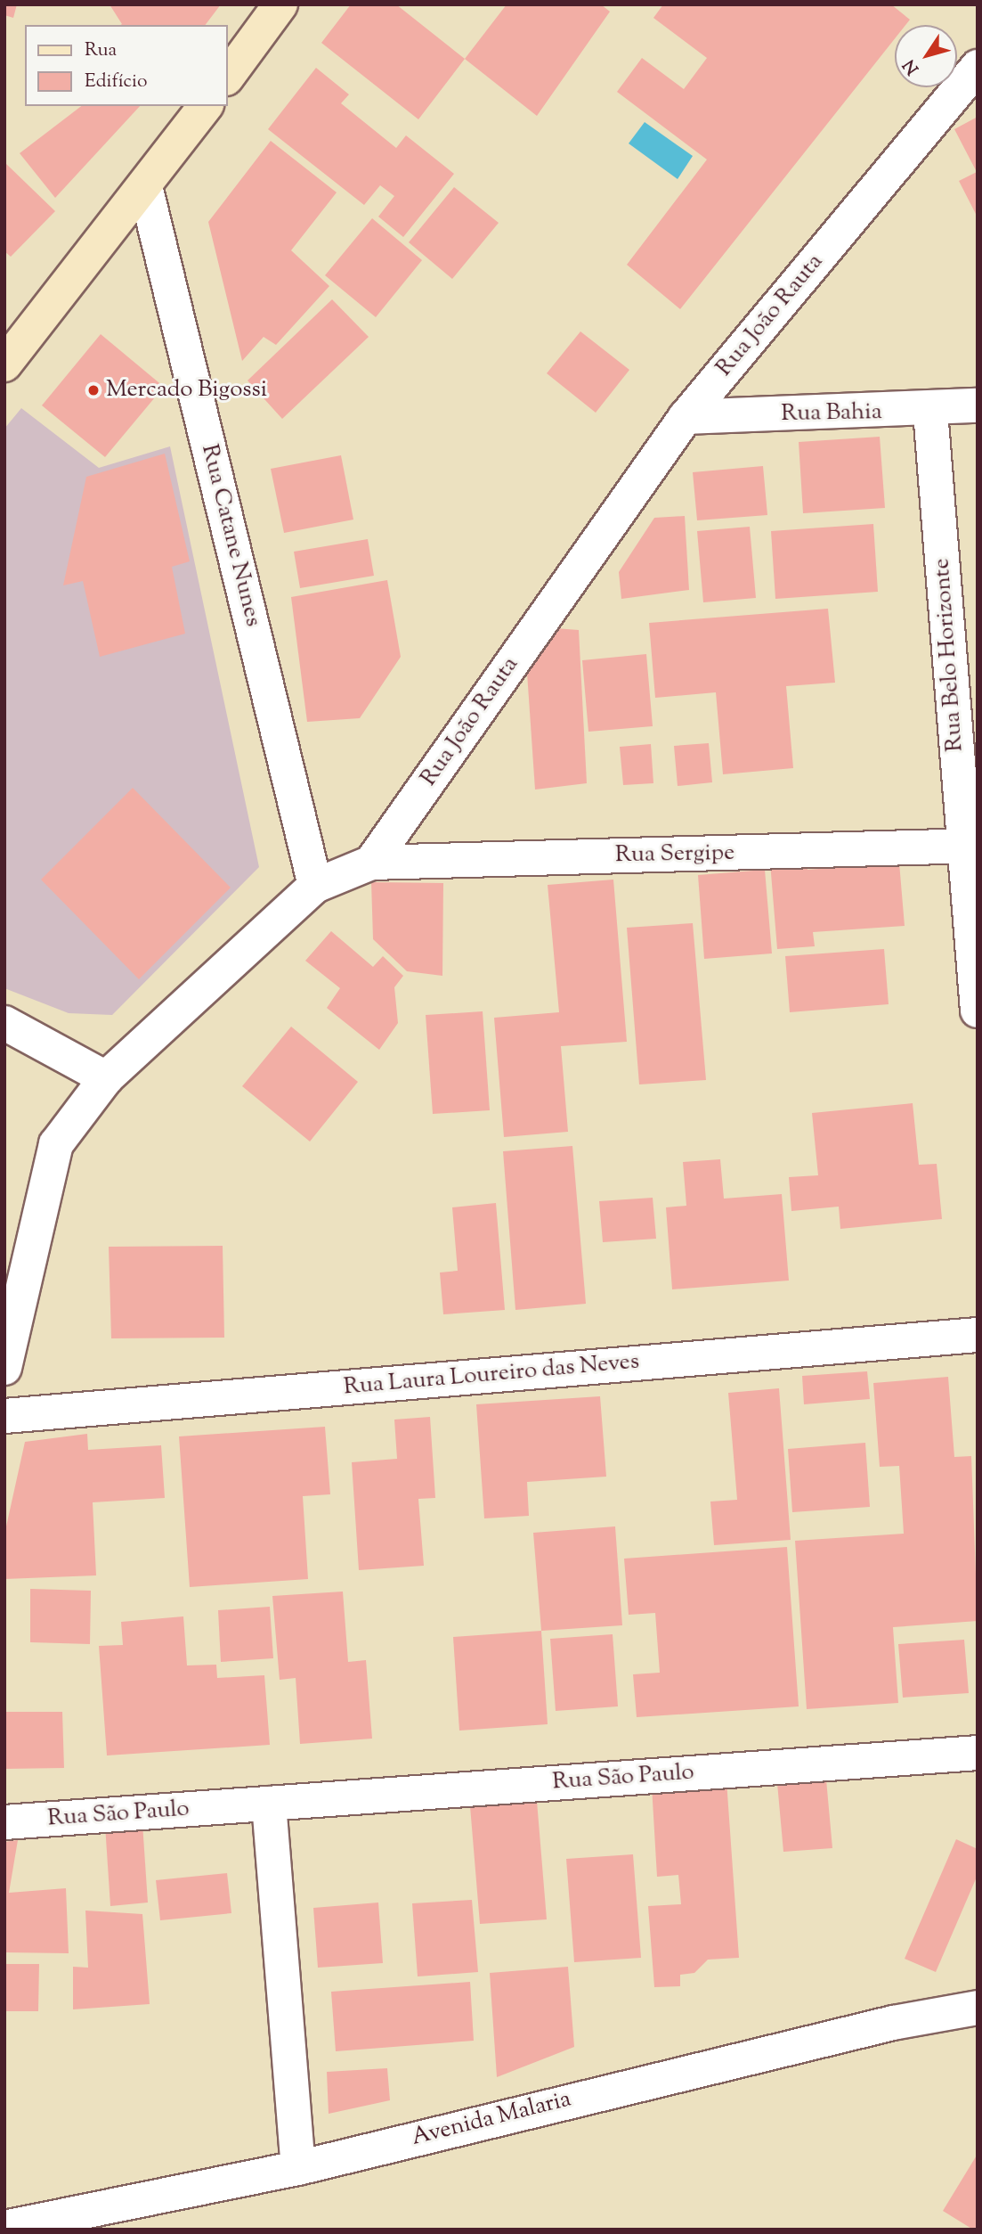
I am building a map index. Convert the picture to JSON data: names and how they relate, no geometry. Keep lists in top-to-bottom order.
{
  "streets": {
    "street": [
      "Rua João Rauta",
      "Rua Bahia",
      "Rua Catane Nunes",
      "Rua Belo Horizonte",
      "Rua Sergipe",
      "Rua Laura Loureiro das Neves",
      "Rua São Paulo",
      "Avenida Malaria"
    ]
  },
  "crossings": [
    ["Rua João Rauta", "Rua Bahia"],
    ["Rua João Rauta", "Rua Sergipe"],
    ["Rua Bahia", "Rua Belo Horizonte"],
    ["Rua Belo Horizonte", "Rua Sergipe"]
  ],
  "places": ["Mercado Bigossi"],
  "legend": ["Rua", "Edifício"],
  "north": "bottom left"
}
